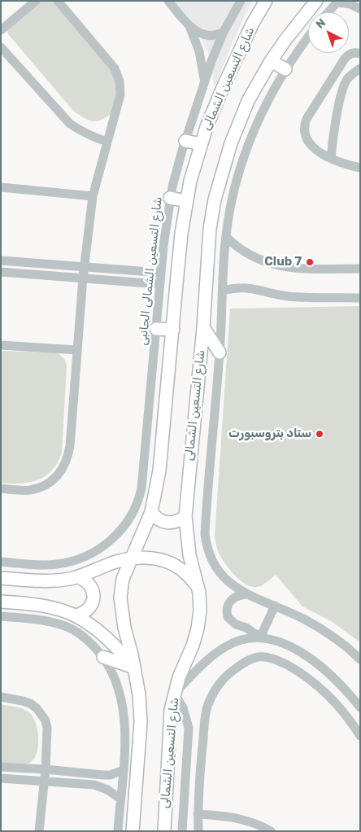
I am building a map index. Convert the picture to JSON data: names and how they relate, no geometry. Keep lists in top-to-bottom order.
{
  "streets": {
    "main road": ["شارع التسعين الشمالى"],
    "street": ["شارع التسعين الشمالى الجانبى"]
  },
  "places": ["Club 7", "ستاد بتروسبورت"],
  "north": "top left"
}
